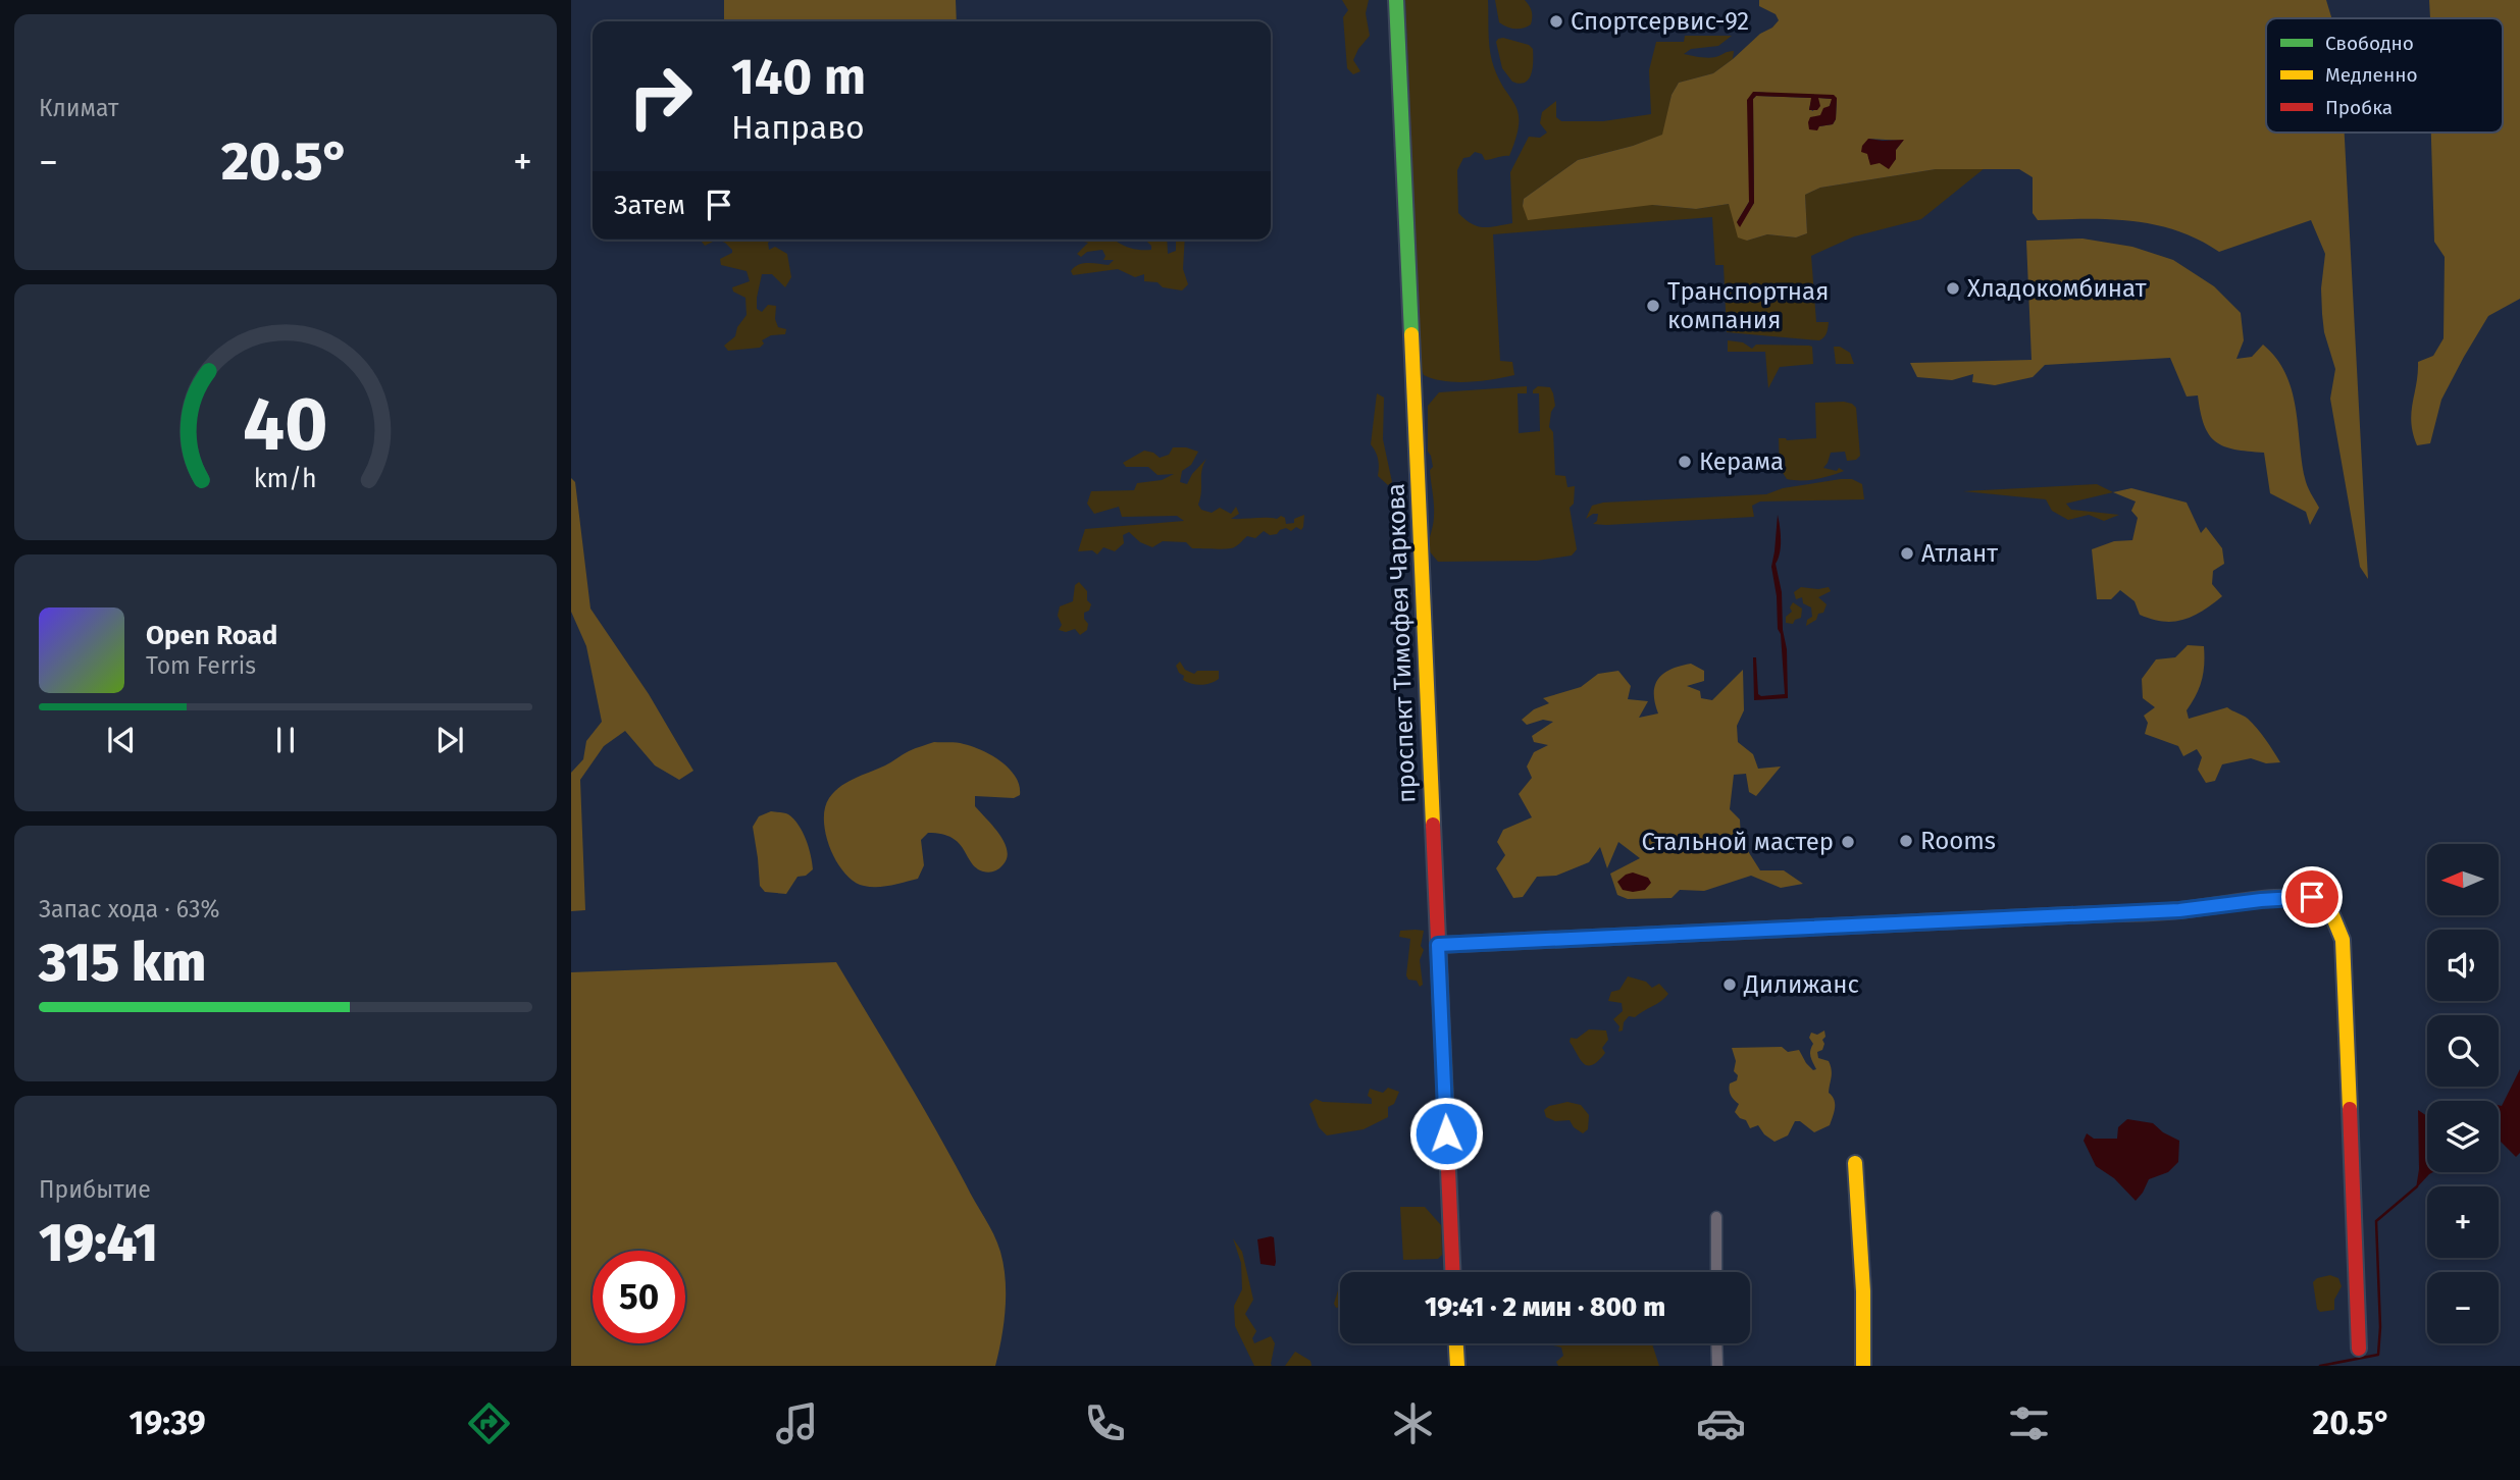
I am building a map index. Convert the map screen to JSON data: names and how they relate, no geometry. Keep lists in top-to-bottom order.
{
  "streets": {
    "street": ["проспект Тимофея Чаркова"]
  },
  "places": [
    "Спортсервис-92",
    "Хладокомбинат",
    "Транспортная компания",
    "Керама",
    "Атлант",
    "Rooms",
    "Стальной мастер",
    "Дилижанс"
  ],
  "legend": ["Свободно", "Медленно", "Пробка"],
  "north": "left",
  "page": {
    "tile": [
      "Климат",
      ["Запас хода · 63%", "315 km"],
      ["Прибытие", "19:41"]
    ],
    "turn": ["140 m", "Направо"],
    "heat": ["−", "20.5°", "+"],
    "then": "Затем",
    "song": ["Open Road", "Tom Ferris"],
    "map_buttons": ["+", "−"],
    "limit": "50",
    "trip": "19:41 · 2 мин · 800 m",
    "tabs": ["19:39", "20.5°"],
    "gauge": ["40", "km/h"]
  }
}
